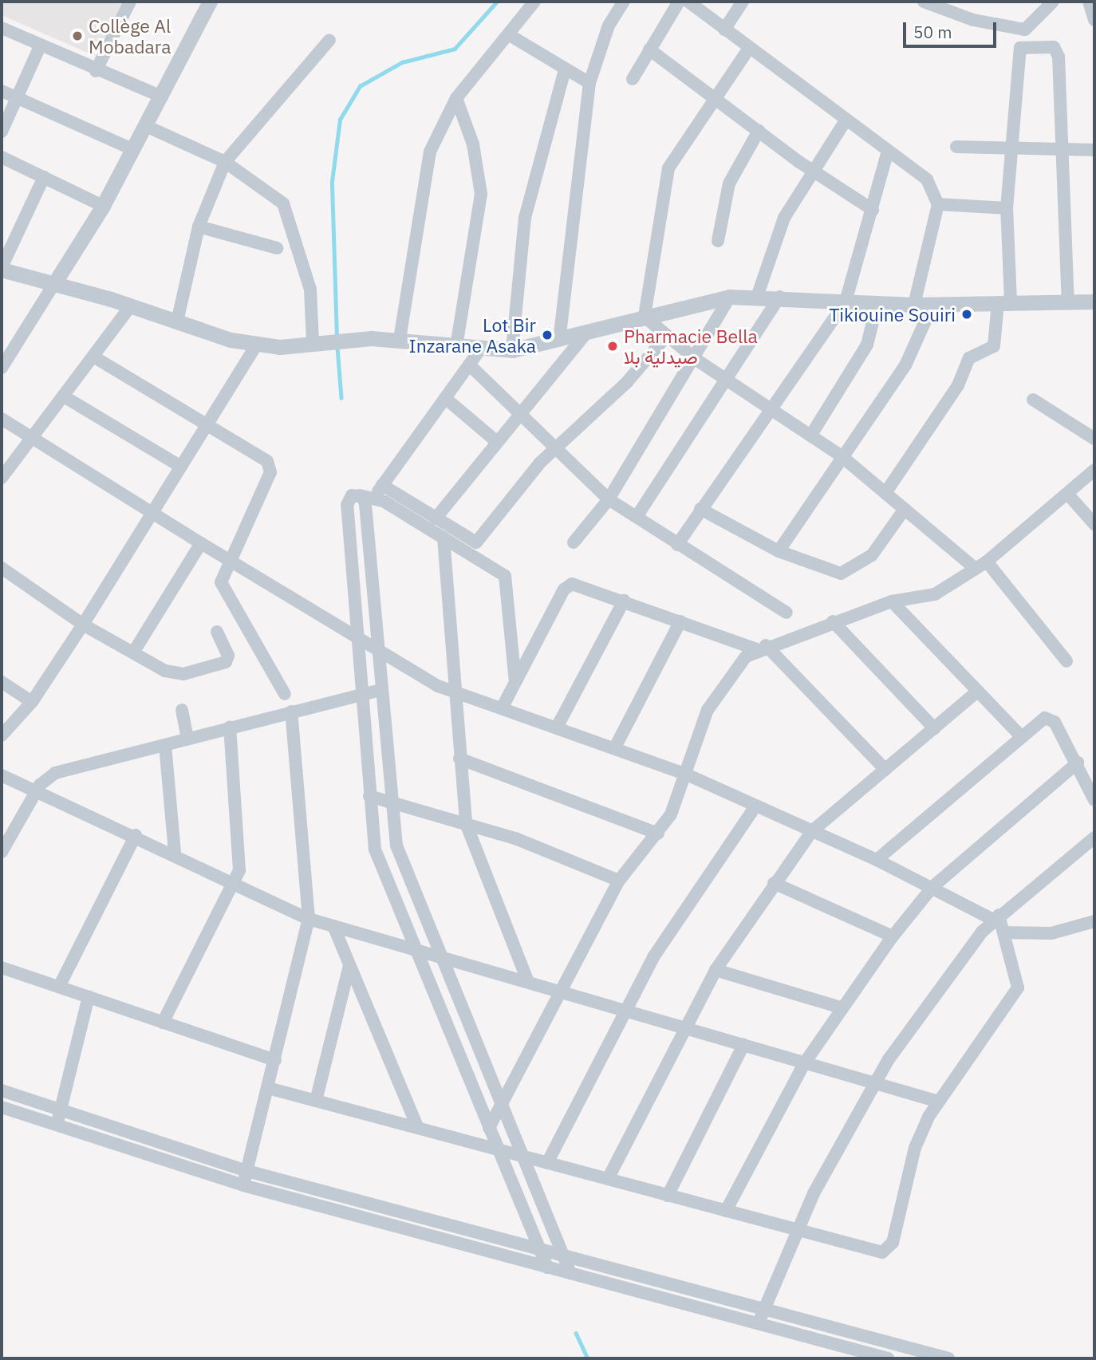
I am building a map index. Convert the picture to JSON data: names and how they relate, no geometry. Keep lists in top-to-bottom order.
{
  "places": [
    "Collège Al Mobadara",
    "Tikiouine Souiri",
    "Lot Bir Inzarane Asaka",
    "Pharmacie Bella صيدلية بلا"
  ],
  "scale_bar": "50 m"
}
